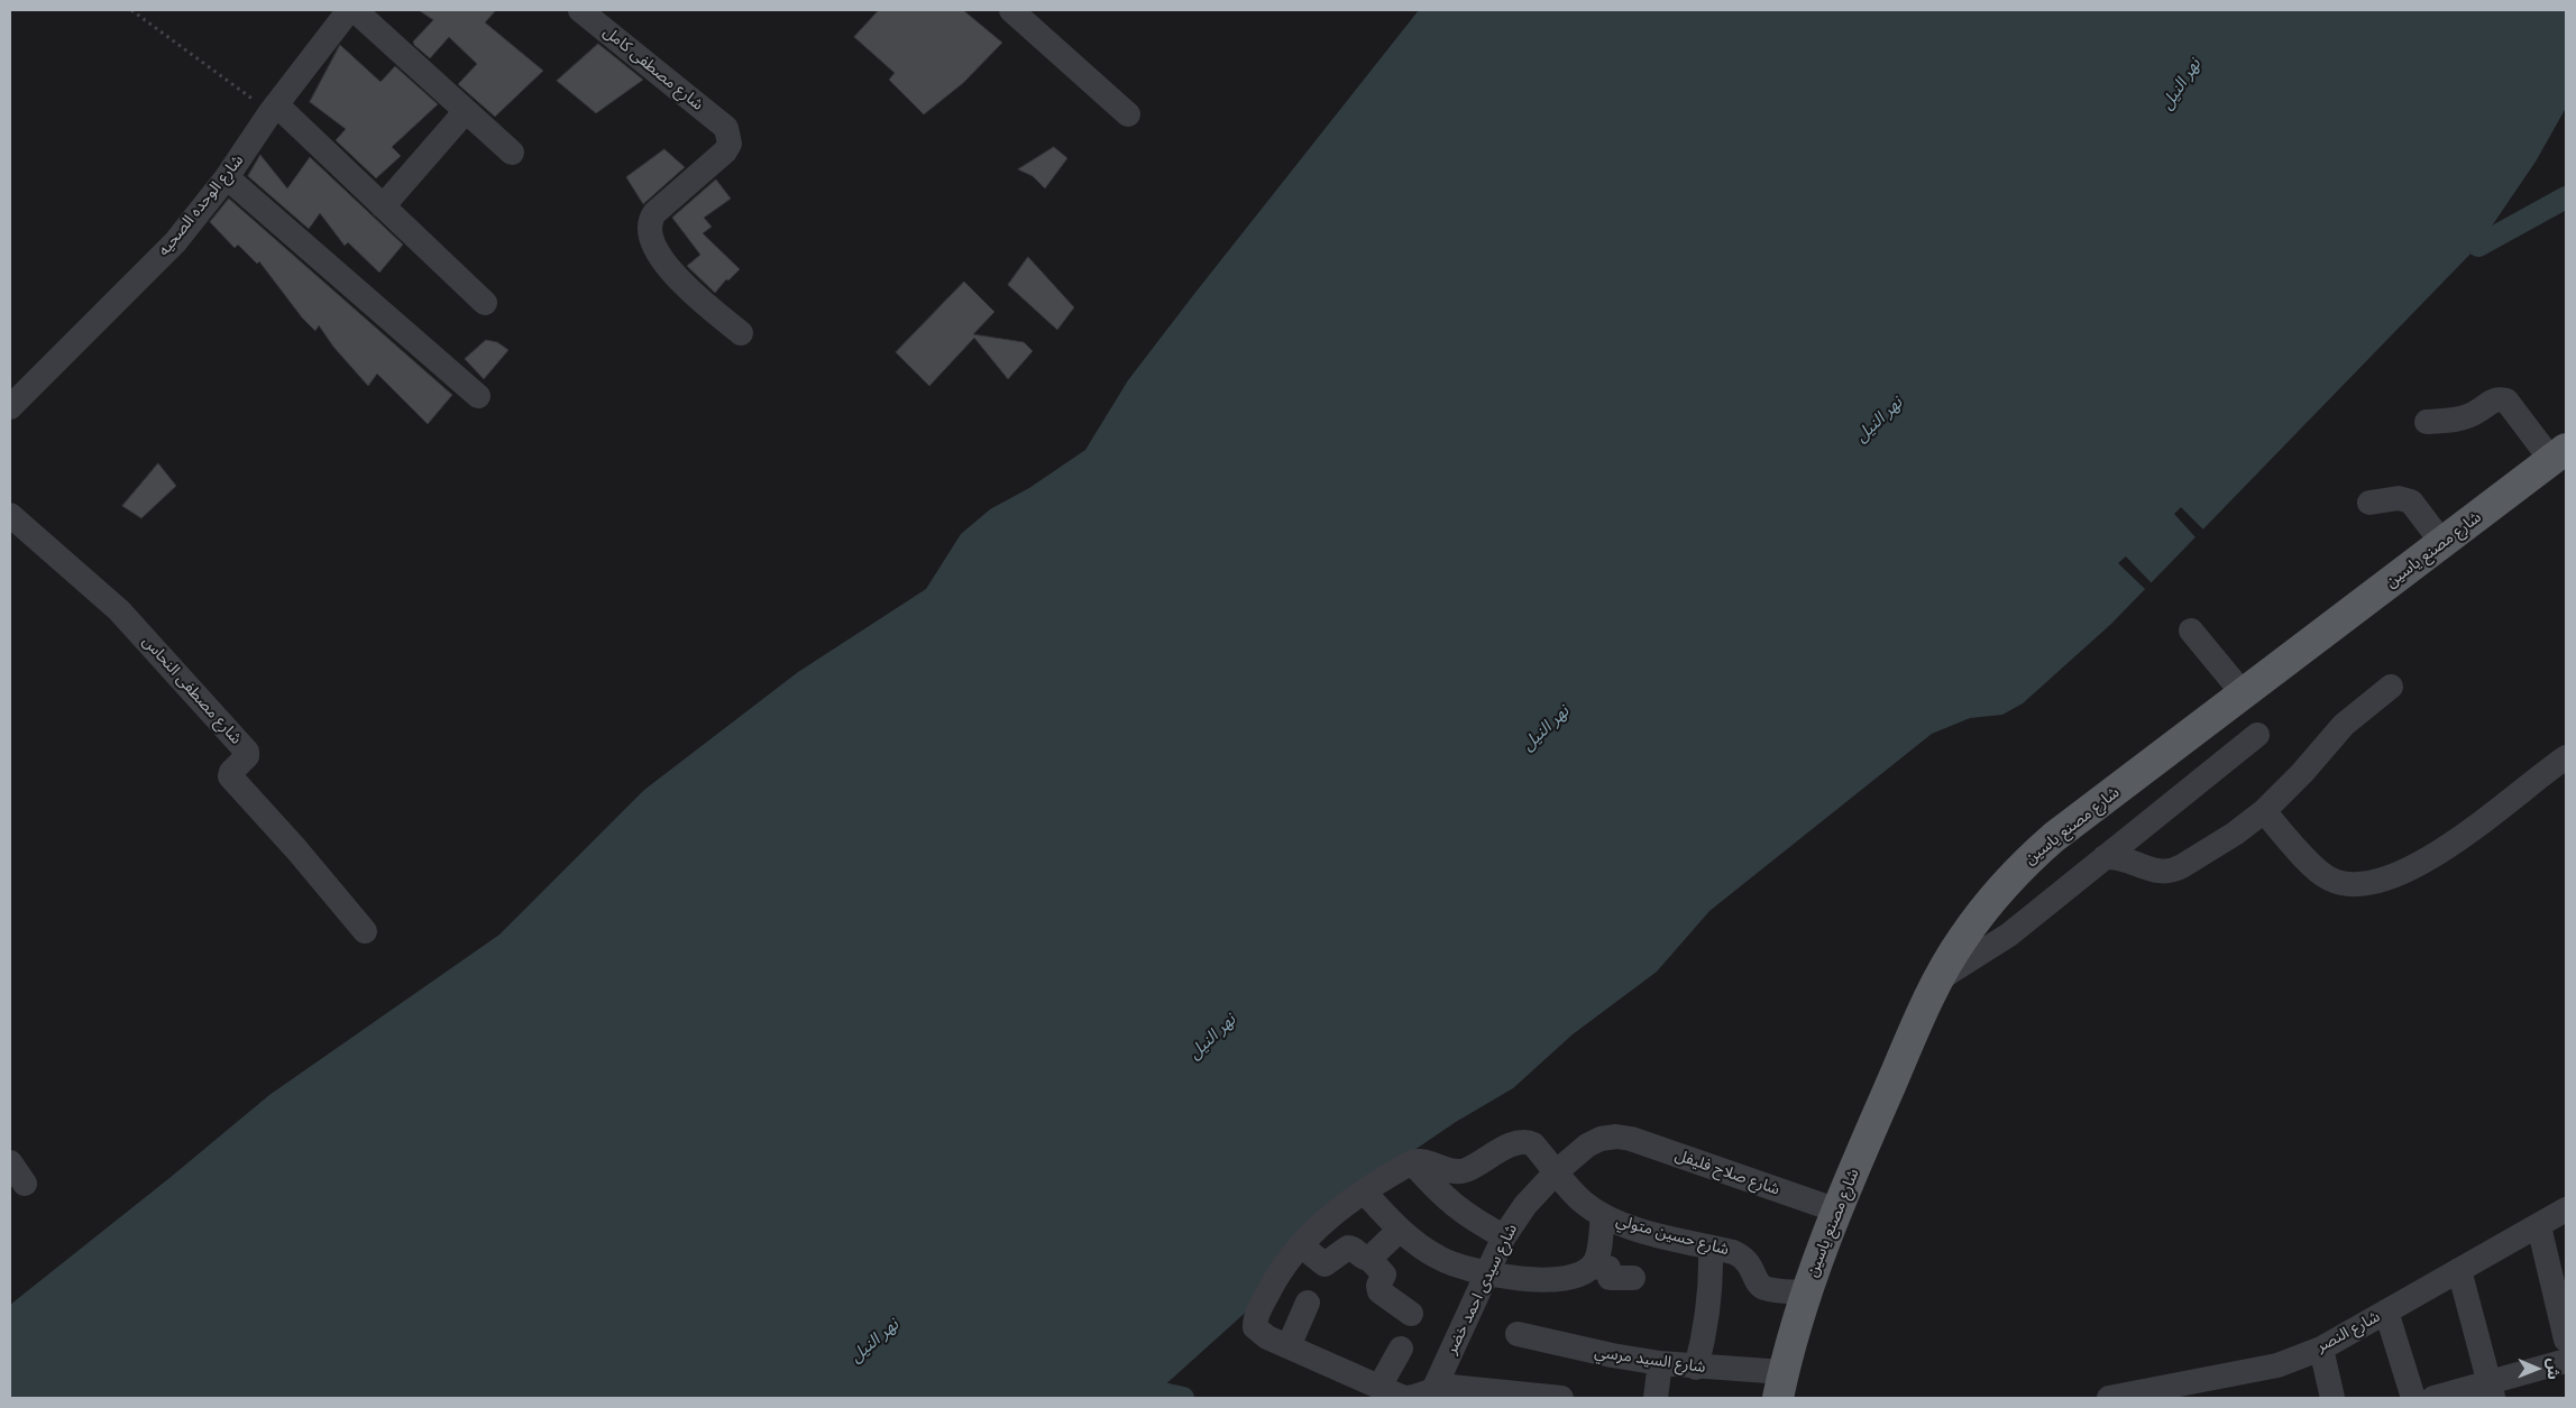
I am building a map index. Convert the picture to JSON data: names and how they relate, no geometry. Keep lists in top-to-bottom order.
{
  "streets": {
    "main road": ["شارع مصنع ياسين"],
    "street": [
      "شارع مصطفى كامل",
      "شارع الوحده الصحيه",
      "شارع مصطفى النحاس",
      "شارع صلاح فليفل",
      "شارع حسين متولي",
      "شارع سيدى احمد خضر",
      "شارع النصر",
      "شارع السيد مرسي"
    ]
  },
  "crossings": [
    ["شارع مصنع ياسين", "شارع صلاح فليفل"],
    ["شارع مصنع ياسين", "شارع حسين متولي"],
    ["شارع مصنع ياسين", "شارع السيد مرسي"],
    ["شارع صلاح فليفل", "شارع سيدى احمد خضر"],
    ["شارع حسين متولي", "شارع سيدى احمد خضر"]
  ],
  "water": ["نهر النيل"],
  "north": "right"
}
